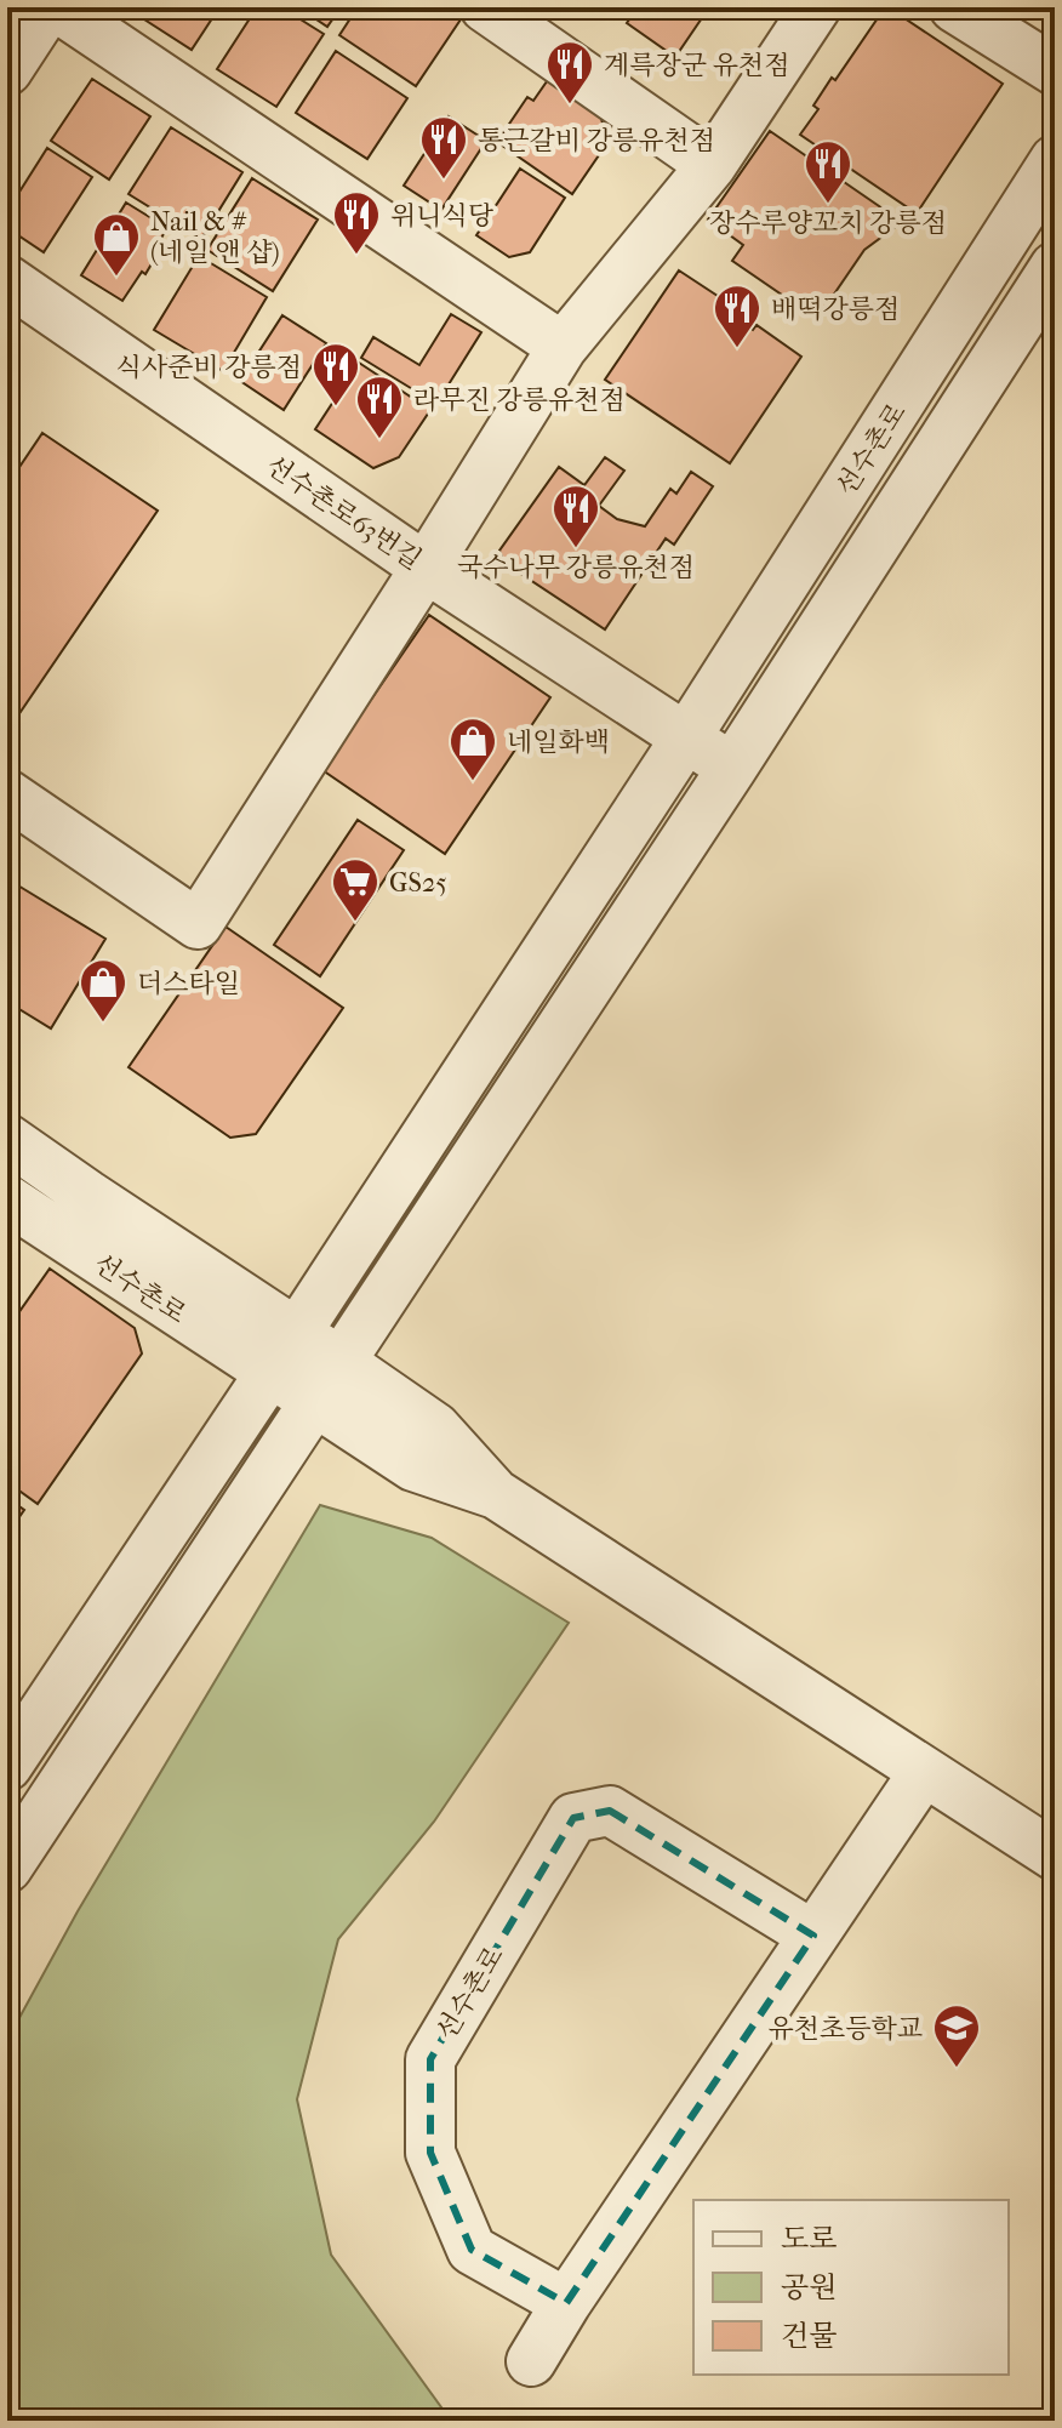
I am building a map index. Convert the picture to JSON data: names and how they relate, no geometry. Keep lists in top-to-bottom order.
{
  "streets": {
    "street": ["선수촌로", "선수촌로63번길"]
  },
  "crossings": [
    ["선수촌로", "선수촌로63번길"]
  ],
  "places": {
    "restaurant": [
      "계륵장군 유천점",
      "통근갈비 강릉유천점",
      "장수루양꼬치 강릉점",
      "위니식당",
      "배떡강릉점",
      "식사준비 강릉점",
      "라무진 강릉유천점",
      "국수나무 강릉유천점"
    ],
    "shop": ["Nail & # (네일 앤 샵)", "네일화백", "더스타일"],
    "supermarket": ["GS25"],
    "school or university": ["유천초등학교"]
  },
  "legend": ["도로", "공원", "건물"]
}
